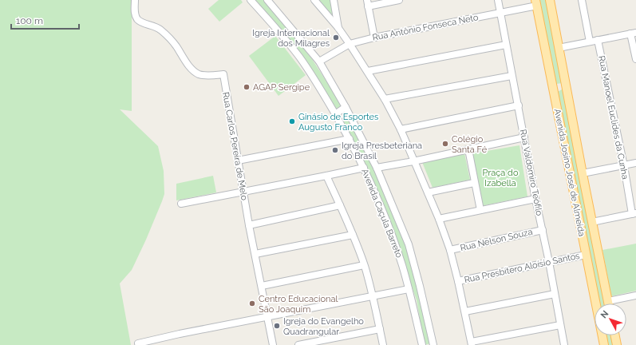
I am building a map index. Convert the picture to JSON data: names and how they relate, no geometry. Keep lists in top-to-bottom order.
{
  "streets": {
    "main road": ["Avenida Josino José de Almeida"],
    "street": [
      "Rua Antônio Fonseca Neto",
      "Rua Manoel Euclides da Cunha",
      "Rua Carlos Pereira de Melo",
      "Rua Valdomiro Teófilo",
      "Avenida Caçula Barreto",
      "Rua Nelson Souza",
      "Rua Presbítero Aloísio Santos"
    ]
  },
  "crossings": [
    ["Rua Antônio Fonseca Neto", "Rua Valdomiro Teófilo"],
    ["Rua Antônio Fonseca Neto", "Avenida Josino José de Almeida"],
    ["Rua Antônio Fonseca Neto", "Avenida Caçula Barreto"],
    ["Rua Valdomiro Teófilo", "Rua Nelson Souza"],
    ["Rua Valdomiro Teófilo", "Rua Presbítero Aloísio Santos"],
    ["Avenida Josino José de Almeida", "Rua Presbítero Aloísio Santos"]
  ],
  "parks": ["Praça do Izabella"],
  "places": [
    "Igreja Internacional dos Milagres",
    "AGAP Sergipe",
    "Ginásio de Esportes Augusto Franco",
    "Colégio Santa Fé",
    "Igreja Presbeteriana do Brasil",
    "Centro Educacional São Joaquim",
    "Igreja do Evangelho Quadrangular"
  ],
  "scale_bar": "100 m",
  "north": "top left"
}
